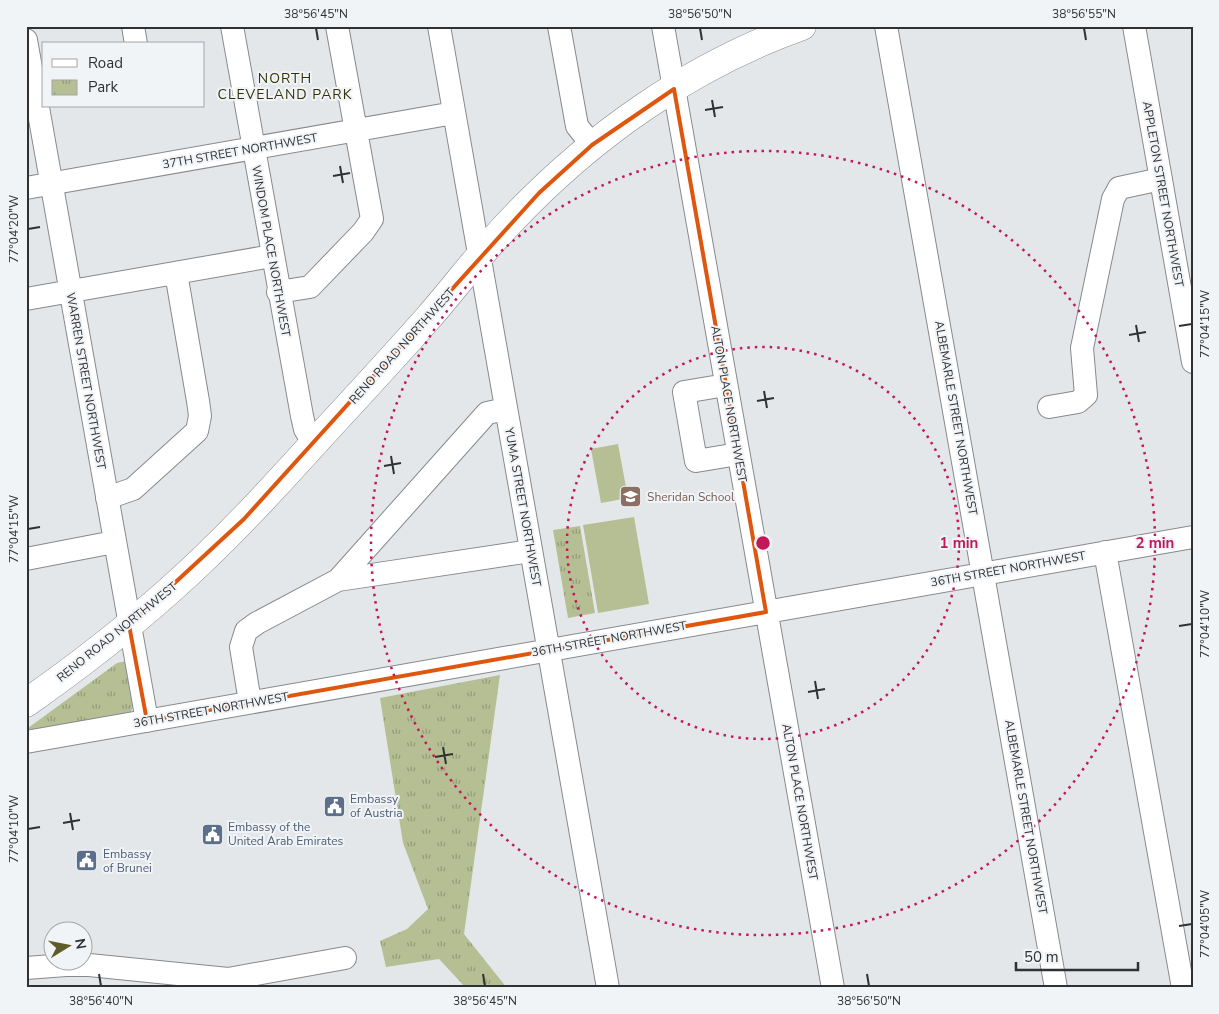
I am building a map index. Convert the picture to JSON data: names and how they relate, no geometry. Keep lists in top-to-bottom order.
{
  "streets": {
    "main road": ["RENO ROAD NORTHWEST"],
    "street": [
      "37TH STREET NORTHWEST",
      "APPLETON STREET NORTHWEST",
      "WINDOM PLACE NORTHWEST",
      "WARREN STREET NORTHWEST",
      "ALTON PLACE NORTHWEST",
      "ALBEMARLE STREET NORTHWEST",
      "YUMA STREET NORTHWEST",
      "36TH STREET NORTHWEST"
    ]
  },
  "crossings": [
    ["37TH STREET NORTHWEST", "WINDOM PLACE NORTHWEST"],
    ["37TH STREET NORTHWEST", "WARREN STREET NORTHWEST"],
    ["37TH STREET NORTHWEST", "YUMA STREET NORTHWEST"],
    ["WINDOM PLACE NORTHWEST", "RENO ROAD NORTHWEST"],
    ["RENO ROAD NORTHWEST", "WARREN STREET NORTHWEST"],
    ["RENO ROAD NORTHWEST", "ALTON PLACE NORTHWEST"],
    ["RENO ROAD NORTHWEST", "YUMA STREET NORTHWEST"],
    ["WARREN STREET NORTHWEST", "36TH STREET NORTHWEST"],
    ["ALTON PLACE NORTHWEST", "36TH STREET NORTHWEST"],
    ["ALBEMARLE STREET NORTHWEST", "36TH STREET NORTHWEST"],
    ["YUMA STREET NORTHWEST", "36TH STREET NORTHWEST"]
  ],
  "districts": ["NORTH CLEVELAND PARK"],
  "places": {
    "school or university": ["Sheridan School"],
    "public building": ["Embassy of Austria", "Embassy of the United Arab Emirates", "Embassy of Brunei"]
  },
  "legend": ["Road", "Park"],
  "scale_bar": "50 m",
  "north": "right",
  "coordinates": [
    "38°56'45\"N",
    "38°56'50\"N",
    "38°56'55\"N",
    "77°04'20\"W",
    "77°04'15\"W",
    "77°04'10\"W",
    "77°04'05\"W",
    "38°56'40\"N"
  ],
  "rings": ["1 min", "2 min"]
}
